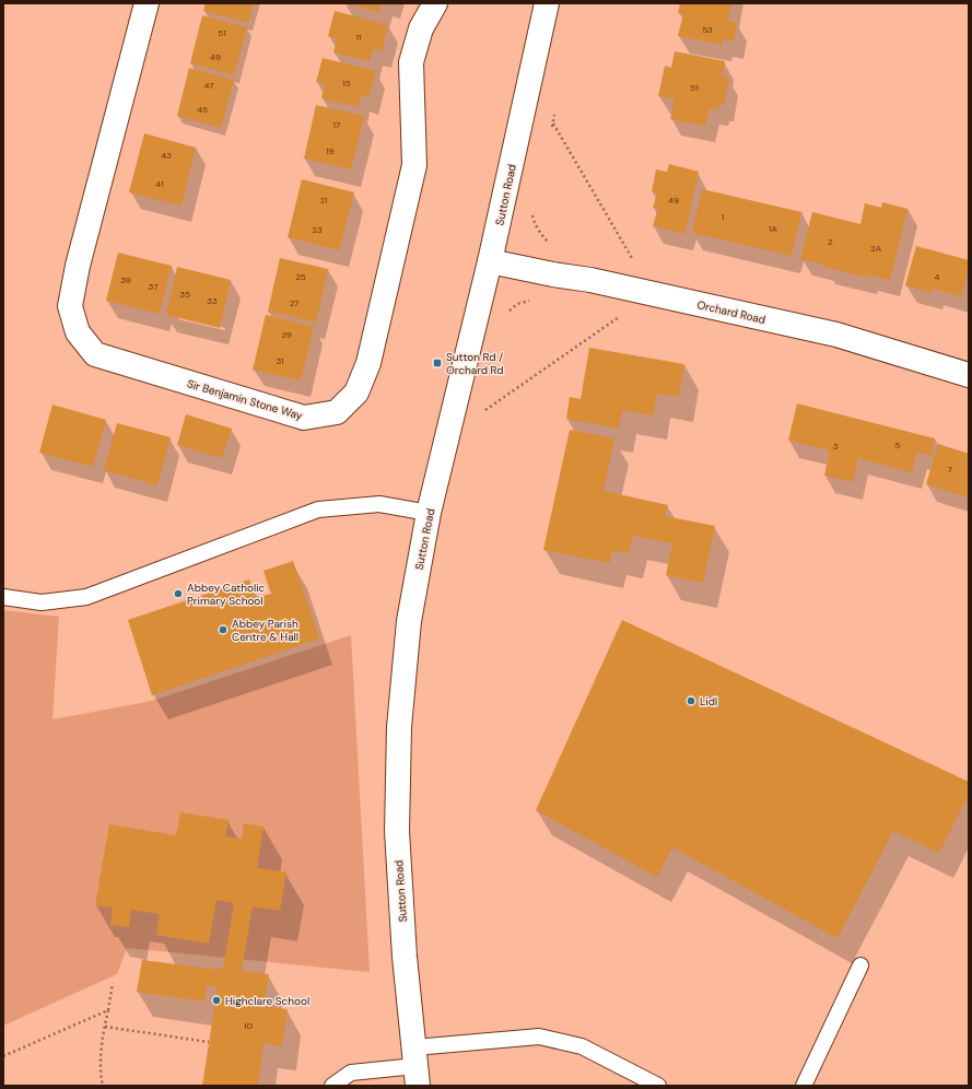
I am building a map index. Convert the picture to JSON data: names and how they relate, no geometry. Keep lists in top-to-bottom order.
{
  "streets": {
    "street": ["Sutton Road", "Orchard Road", "Sir Benjamin Stone Way"]
  },
  "crossings": [
    ["Sutton Road", "Orchard Road"]
  ],
  "places": {
    "transit": ["Sutton Rd / Orchard Rd"],
    "other": [
      "Abbey Catholic Primary School",
      "Abbey Parish Centre & Hall",
      "Lidl",
      "Highclare School"
    ]
  },
  "house_numbers": [
    "53",
    "51",
    "11",
    "49",
    "15",
    "47",
    "51",
    "45",
    "17",
    "19",
    "43",
    "41",
    "21",
    "49",
    "1",
    "1A",
    "23",
    "2",
    "2A",
    "25",
    "4",
    "39",
    "37",
    "35",
    "33",
    "27",
    "29",
    "31",
    "5",
    "3",
    "7",
    "10"
  ]
}
